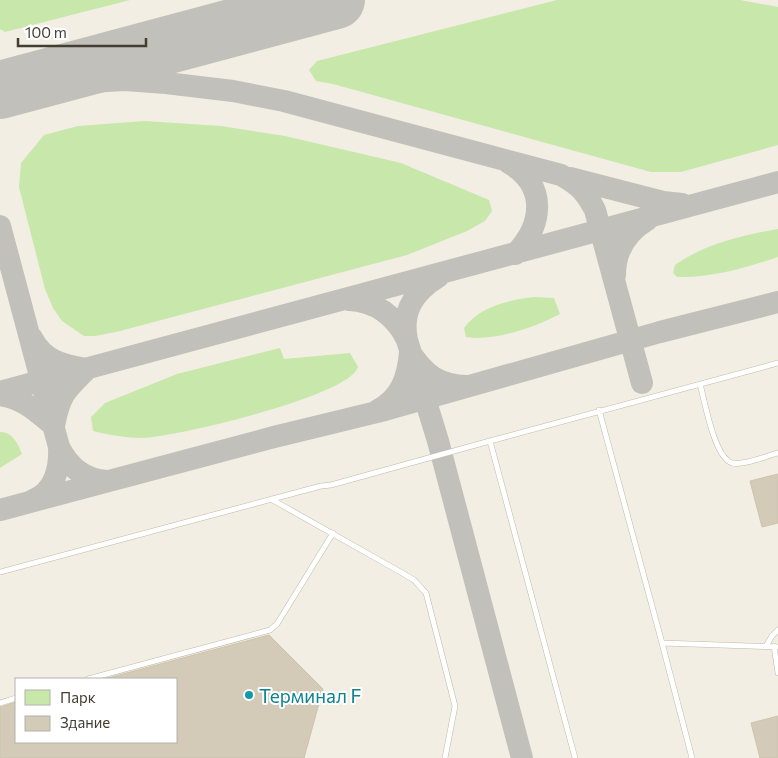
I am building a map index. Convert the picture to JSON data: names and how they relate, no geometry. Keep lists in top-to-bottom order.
{
  "places": ["Терминал F"],
  "legend": ["Парк", "Здание"],
  "scale_bar": "100 m"
}
